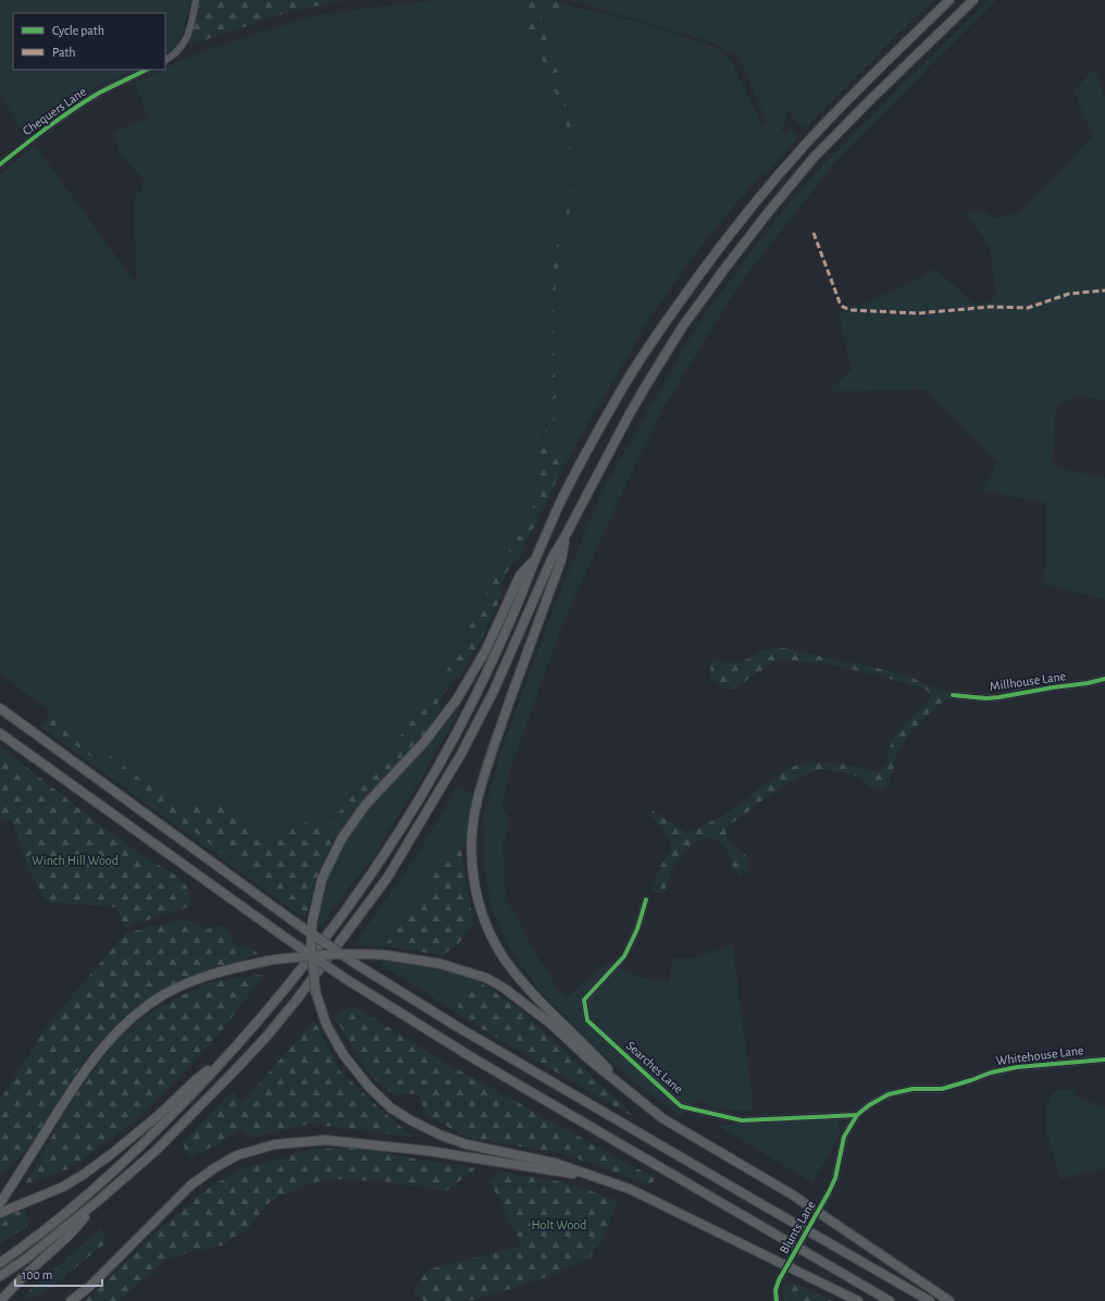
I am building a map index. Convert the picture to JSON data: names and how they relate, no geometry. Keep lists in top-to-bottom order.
{
  "streets": {
    "street": [
      "Chequers Lane",
      "Millhouse Lane",
      "Whitehouse Lane",
      "Searches Lane",
      "Blunts Lane"
    ]
  },
  "crossings": [
    ["Whitehouse Lane", "Searches Lane"],
    ["Whitehouse Lane", "Blunts Lane"]
  ],
  "parks": ["Winch Hill Wood", "Holt Wood"],
  "legend": ["Cycle path", "Path"],
  "scale_bar": "100 m"
}
